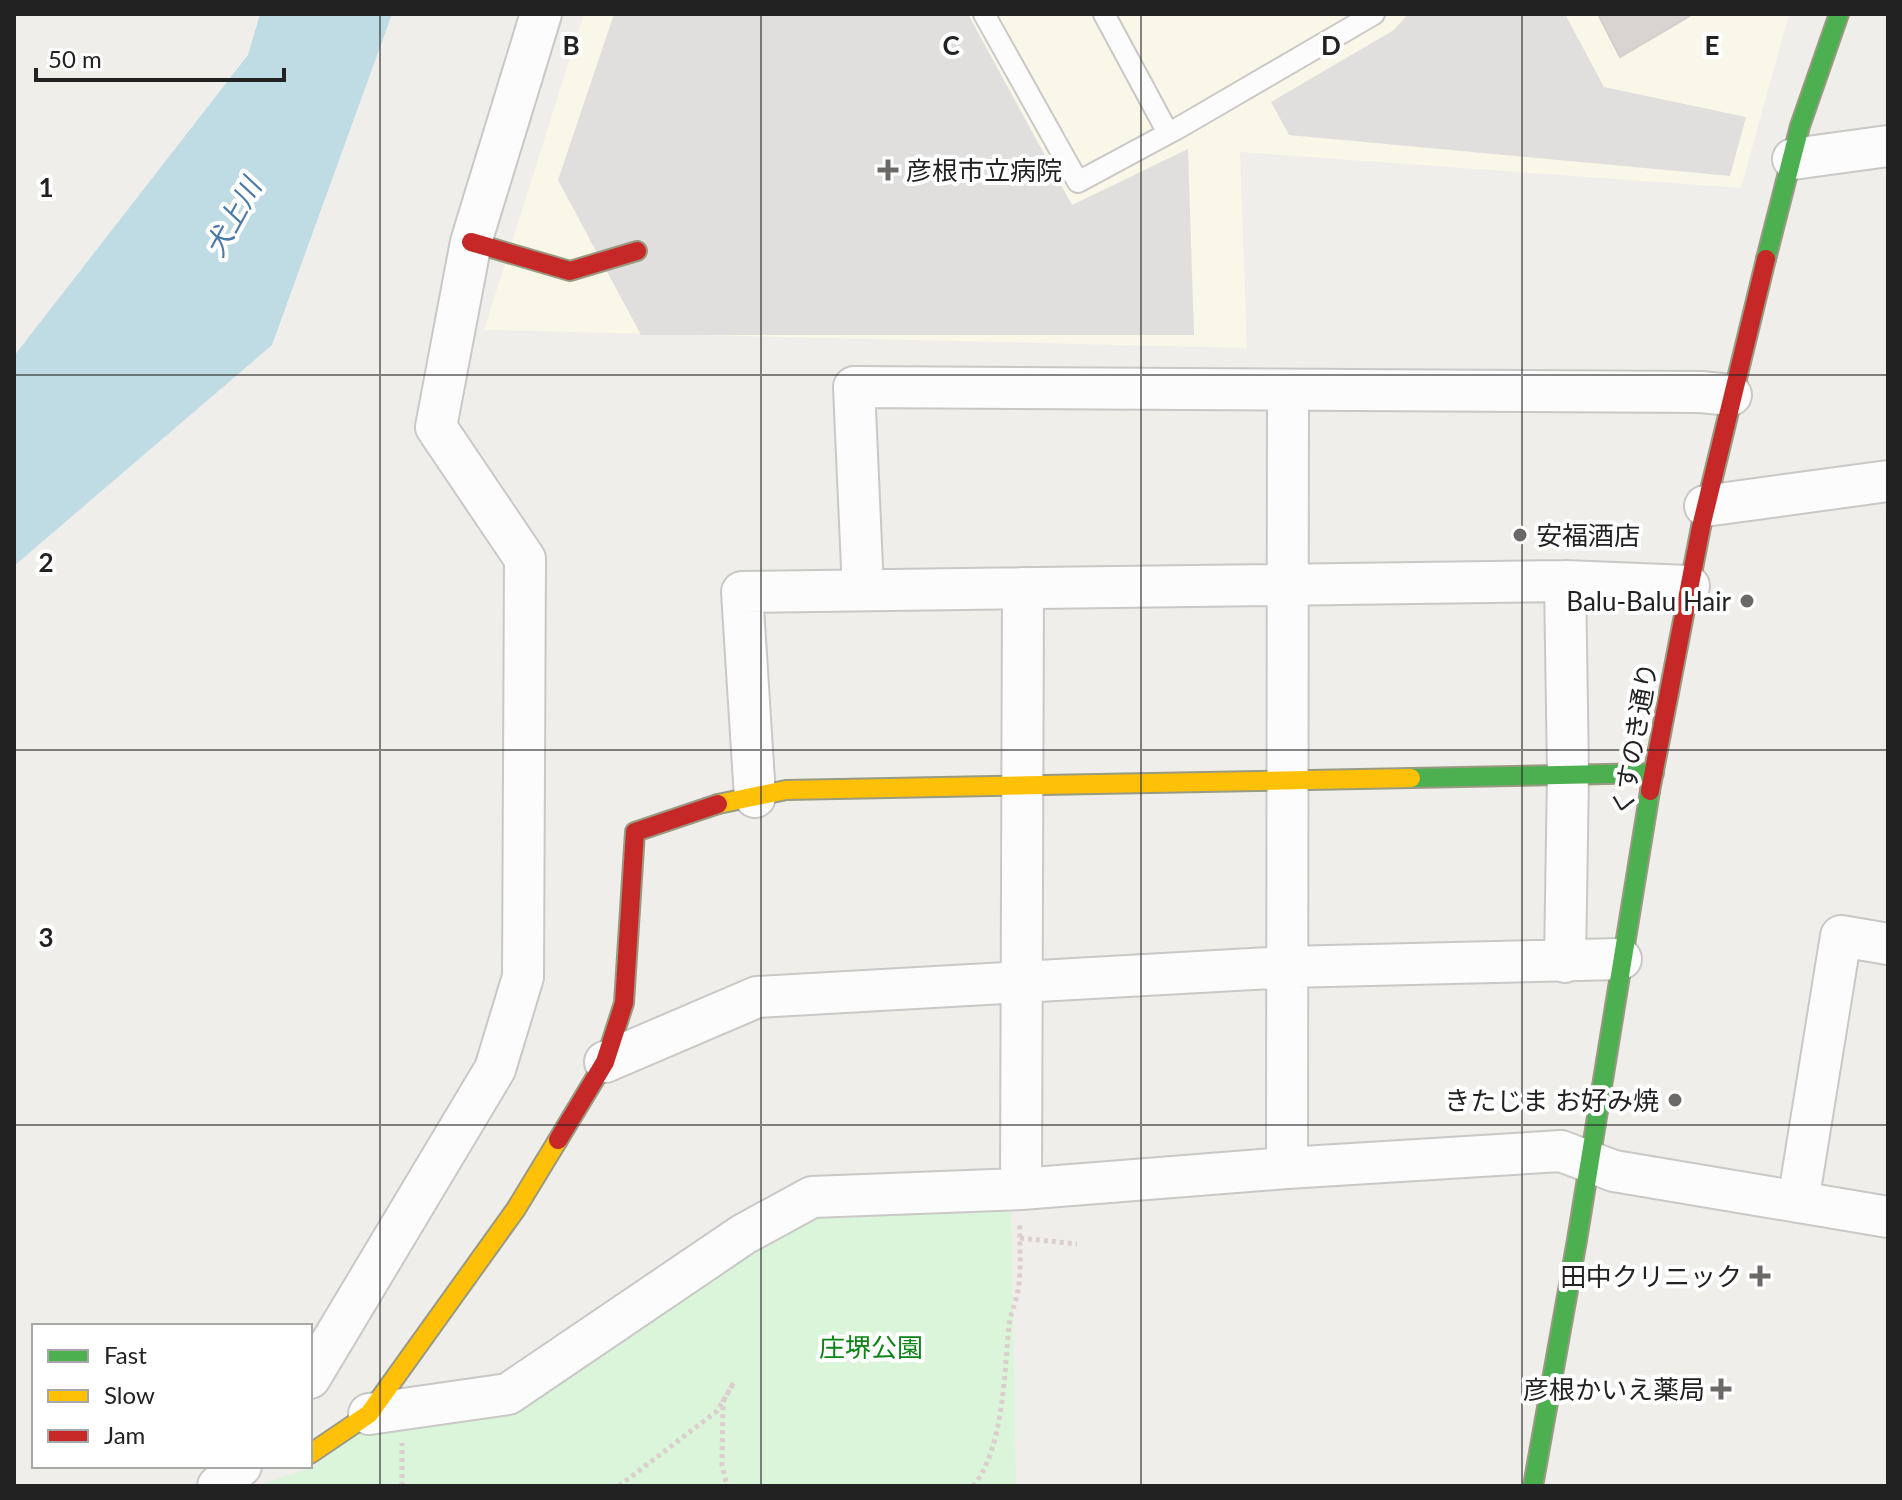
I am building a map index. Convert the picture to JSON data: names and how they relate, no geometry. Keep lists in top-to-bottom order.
{
  "streets": {
    "street": ["くすのき通り"]
  },
  "water": ["犬上川"],
  "parks": ["庄堺公園"],
  "places": {
    "health": ["彦根市立病院", "田中クリニック", "彦根かいえ薬局"],
    "other": ["安福酒店", "Balu-Balu Hair", "きたじま お好み焼"]
  },
  "legend": ["Fast", "Slow", "Jam"],
  "scale_bar": "50 m",
  "grid": {
    "columns": [
      "B",
      "C",
      "D",
      "E"
    ],
    "rows": ["1", "2", "3"]
  }
}
